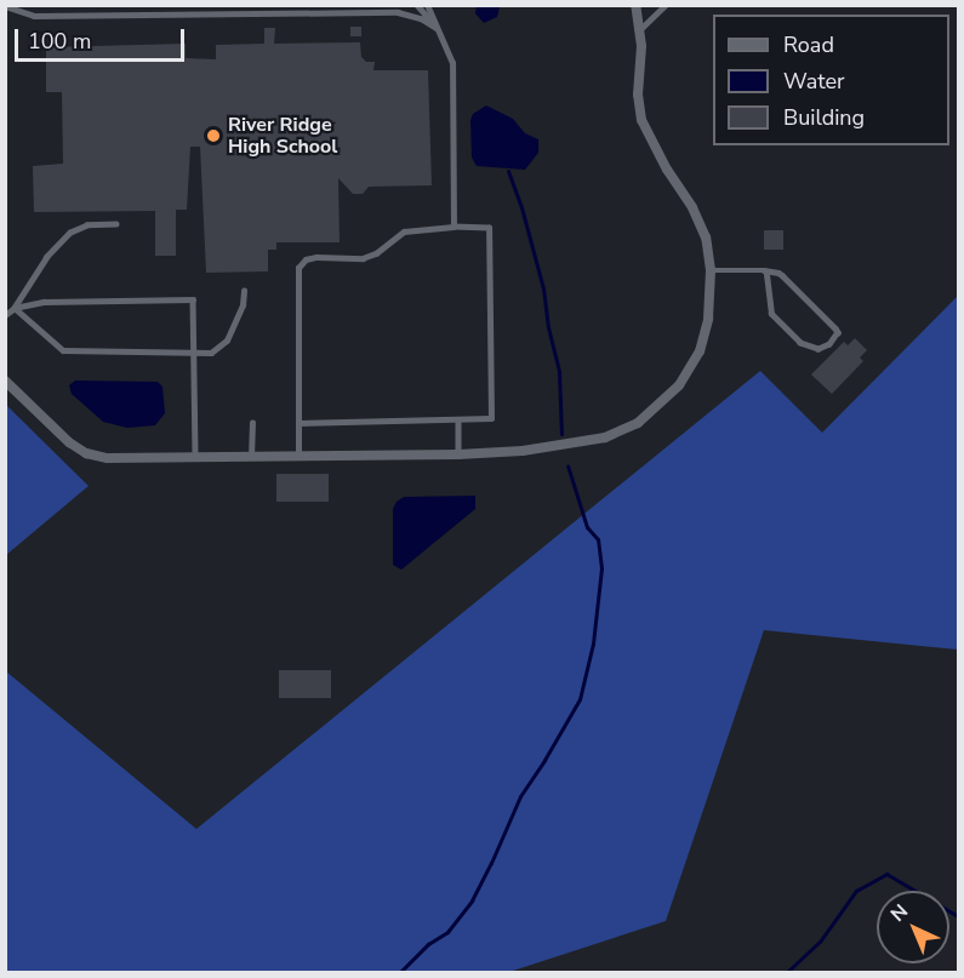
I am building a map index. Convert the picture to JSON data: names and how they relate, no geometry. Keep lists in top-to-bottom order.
{
  "places": ["River Ridge High School"],
  "legend": ["Road", "Water", "Building"],
  "scale_bar": "100 m",
  "north": "top left"
}
